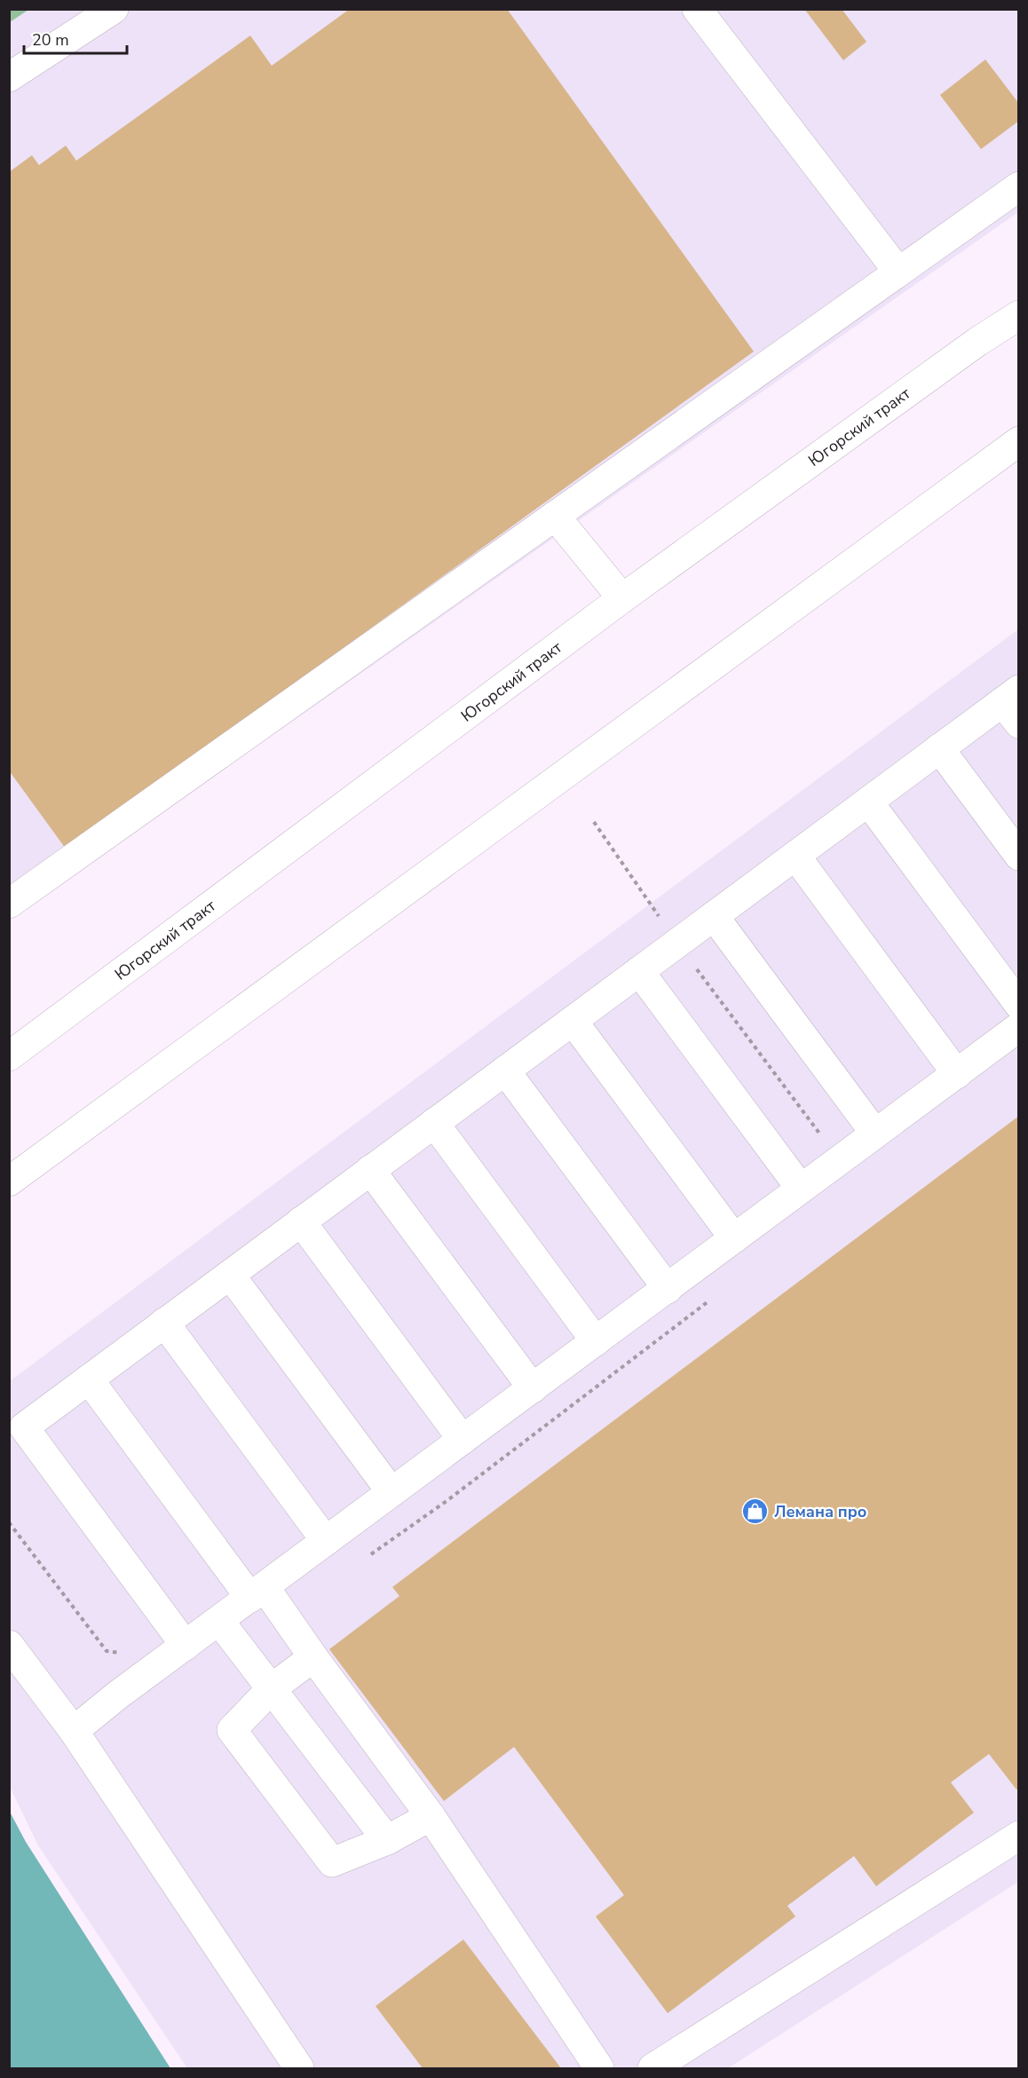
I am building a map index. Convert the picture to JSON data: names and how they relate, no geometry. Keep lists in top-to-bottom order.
{
  "streets": {
    "main road": ["Югорский тракт"]
  },
  "places": {
    "shop": ["Лемана про"]
  },
  "scale_bar": "20 m"
}
